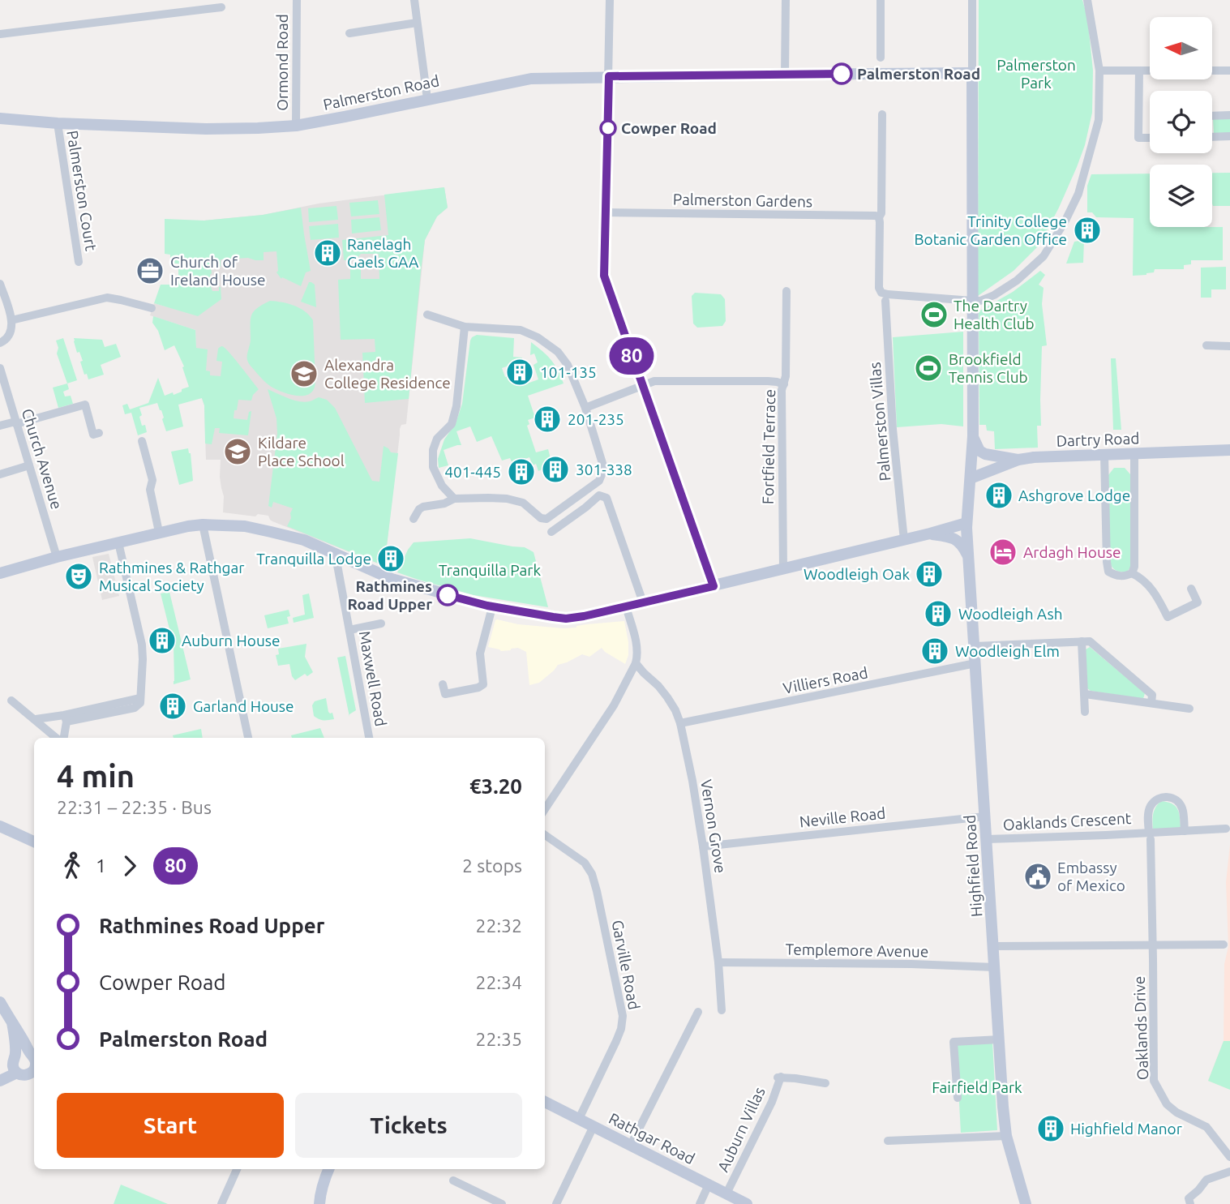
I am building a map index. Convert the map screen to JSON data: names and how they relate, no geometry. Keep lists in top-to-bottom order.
{
  "streets": {
    "street": [
      "Ormond Road",
      "Palmerston Road",
      "Palmerston Court",
      "Palmerston Gardens",
      "Palmerston Villas",
      "Dartry Road",
      "Fortfield Terrace",
      "Church Avenue",
      "Maxwell Road",
      "Villiers Road",
      "Neville Road",
      "Oaklands Crescent",
      "Vernon Grove",
      "Highfield Road",
      "Templemore Avenue",
      "Garville Road",
      "Oaklands Drive",
      "Auburn Villas",
      "Rathgar Road"
    ]
  },
  "crossings": [
    ["Ormond Road", "Palmerston Road"],
    ["Palmerston Road", "Palmerston Court"],
    ["Villiers Road", "Vernon Grove"],
    ["Villiers Road", "Highfield Road"],
    ["Neville Road", "Vernon Grove"],
    ["Neville Road", "Highfield Road"],
    ["Oaklands Crescent", "Highfield Road"],
    ["Oaklands Crescent", "Oaklands Drive"],
    ["Vernon Grove", "Templemore Avenue"],
    ["Highfield Road", "Templemore Avenue"],
    ["Garville Road", "Rathgar Road"],
    ["Auburn Villas", "Rathgar Road"]
  ],
  "parks": ["Palmerston Park", "Tranquilla Park", "Fairfield Park"],
  "places": {
    "other": ["Palmerston Road", "Cowper Road", "Rathmines Road Upper"],
    "building": [
      "Trinity College Botanic Garden Office",
      "Ranelagh Gaels GAA",
      "101-135",
      "201-235",
      "301-338",
      "401-445",
      "Ashgrove Lodge",
      "Tranquilla Lodge",
      "Woodleigh Oak",
      "Woodleigh Ash",
      "Auburn House",
      "Woodleigh Elm",
      "Garland House",
      "Highfield Manor"
    ],
    "office": ["Church of Ireland House"],
    "sports": ["The Dartry Health Club", "Brookfield Tennis Club"],
    "school or university": ["Alexandra College Residence", "Kildare Place School"],
    "hotel": ["Ardagh House"],
    "theatre": ["Rathmines & Rathgar Musical Society"],
    "public building": ["Embassy of Mexico"]
  },
  "lines": ["bus line 80"],
  "north": "left",
  "page": {
    "on_map": "80",
    "heading": ["4 min", "22:31 – 22:35 · Bus", "€3.20"],
    "legs": ["1", "80", "2 stops"],
    "list": [
      {
        "name": "Rathmines Road Upper",
        "value": "22:32"
      },
      {
        "name": "Cowper Road",
        "value": "22:34"
      },
      {
        "name": "Palmerston Road",
        "value": "22:35"
      }
    ],
    "buttons": ["Start", "Tickets"]
  }
}
